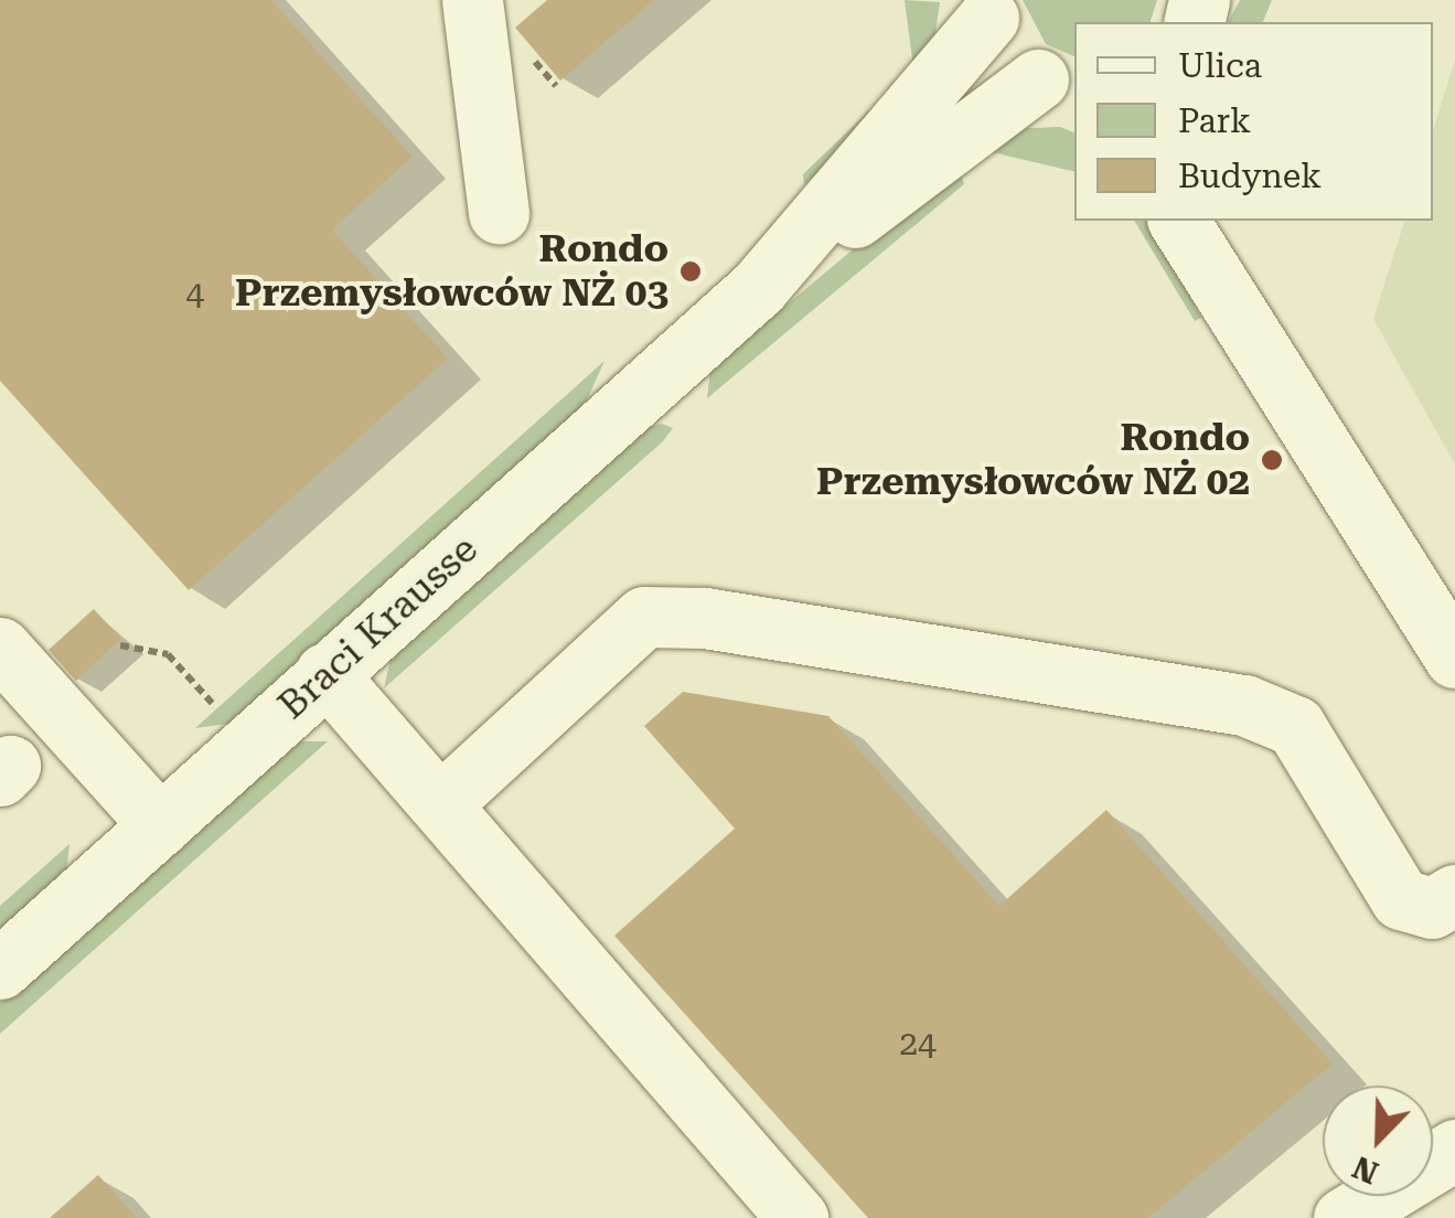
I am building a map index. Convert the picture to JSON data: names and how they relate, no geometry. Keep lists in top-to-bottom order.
{
  "streets": {
    "street": ["Braci Krausse"]
  },
  "places": ["Rondo Przemysłowców NŻ 03", "Rondo Przemysłowców NŻ 02"],
  "house_numbers": ["4", "24"],
  "legend": ["Ulica", "Park", "Budynek"],
  "north": "bottom left"
}
